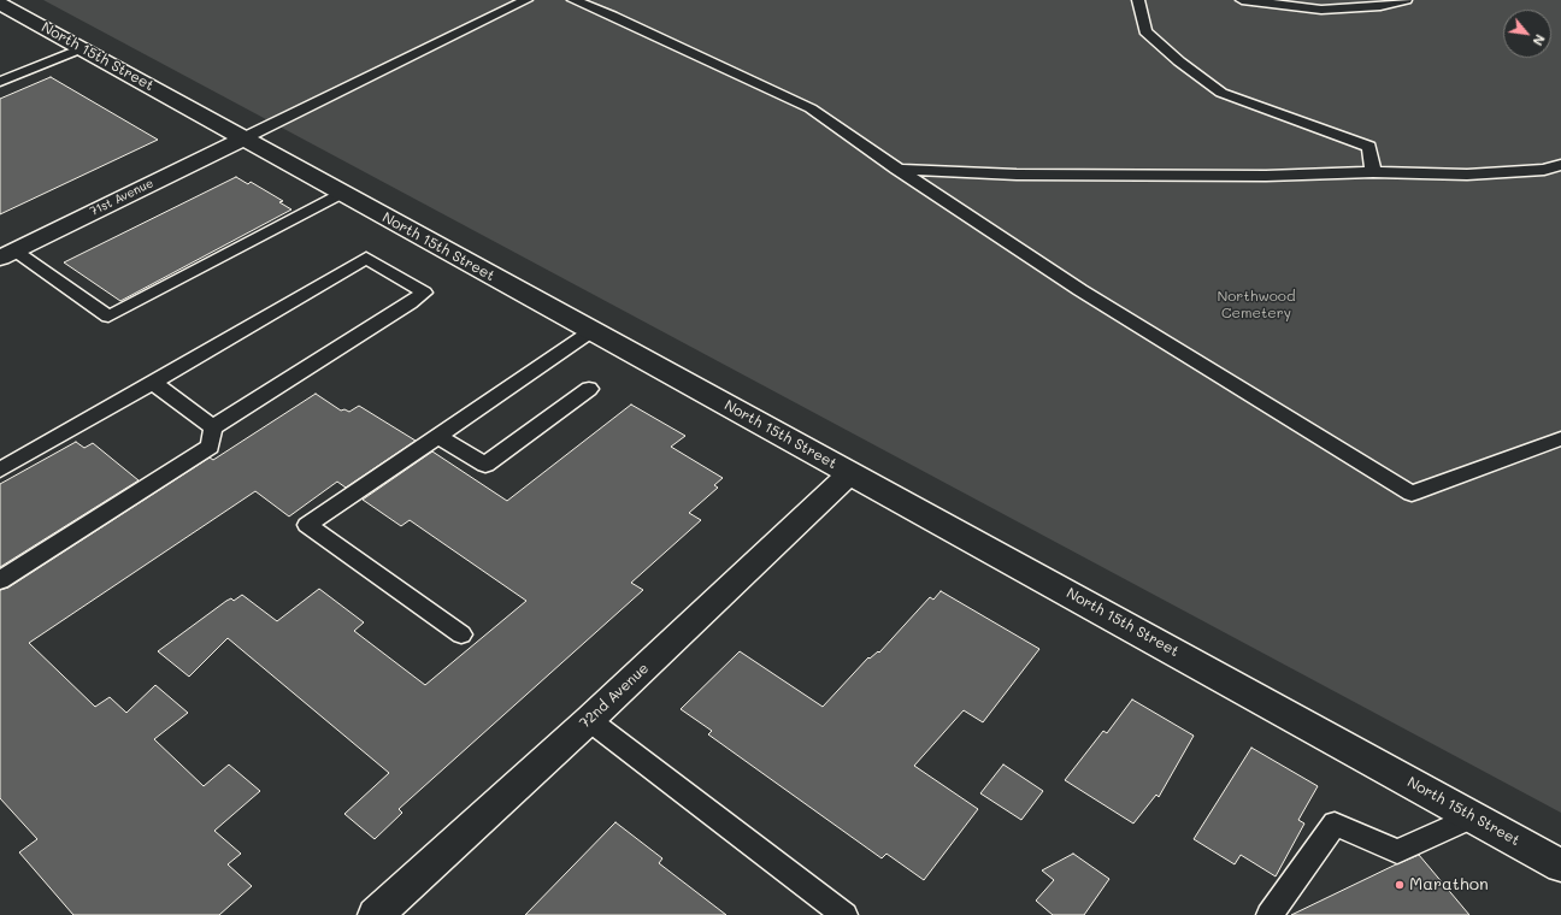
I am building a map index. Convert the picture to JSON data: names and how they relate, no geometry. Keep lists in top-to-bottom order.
{
  "streets": {
    "street": ["North 15th Street", "71st Avenue", "72nd Avenue"]
  },
  "crossings": [
    ["North 15th Street", "71st Avenue"],
    ["North 15th Street", "72nd Avenue"]
  ],
  "parks": ["Northwood Cemetery"],
  "places": ["Marathon"],
  "north": "bottom right"
}
